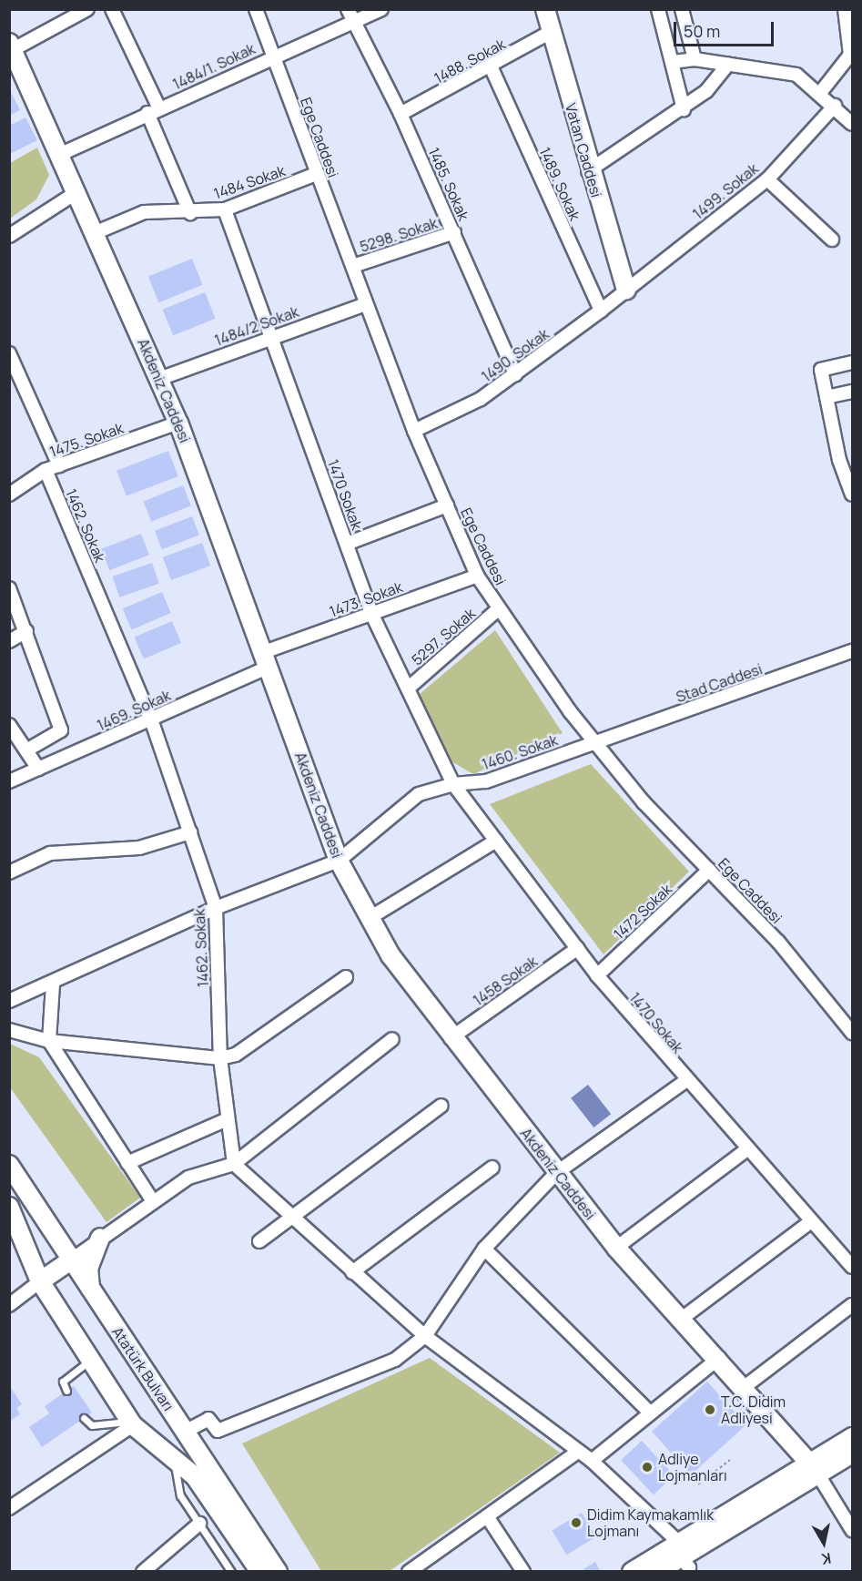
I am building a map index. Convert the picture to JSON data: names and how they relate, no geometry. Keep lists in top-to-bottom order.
{
  "streets": {
    "street": [
      "1488. Sokak",
      "1484/1. Sokak",
      "Ege Caddesi",
      "Vatan Caddesi",
      "1484 Sokak",
      "1485. Sokak",
      "1489. Sokak",
      "1499. Sokak",
      "5298. Sokak",
      "1484/2 Sokak",
      "1490. Sokak",
      "Akdeniz Caddesi",
      "1475. Sokak",
      "1470 Sokak",
      "1462. Sokak",
      "1473. Sokak",
      "5297. Sokak",
      "Stad Caddesi",
      "1469. Sokak",
      "1460. Sokak",
      "1472 Sokak",
      "1458 Sokak",
      "Atatürk Bulvarı"
    ]
  },
  "crossings": [
    ["1488. Sokak", "Vatan Caddesi"],
    ["1488. Sokak", "1485. Sokak"],
    ["1488. Sokak", "1489. Sokak"],
    ["1484/1. Sokak", "Ege Caddesi"],
    ["1484/1. Sokak", "1485. Sokak"],
    ["1484/1. Sokak", "Akdeniz Caddesi"],
    ["Ege Caddesi", "1484 Sokak"],
    ["Ege Caddesi", "5298. Sokak"],
    ["Ege Caddesi", "1484/2 Sokak"],
    ["Ege Caddesi", "1490. Sokak"],
    ["Ege Caddesi", "1473. Sokak"],
    ["Ege Caddesi", "5297. Sokak"],
    ["Ege Caddesi", "Stad Caddesi"],
    ["Ege Caddesi", "1460. Sokak"],
    ["Ege Caddesi", "1472 Sokak"],
    ["Vatan Caddesi", "1499. Sokak"],
    ["Vatan Caddesi", "1490. Sokak"],
    ["1484 Sokak", "Akdeniz Caddesi"],
    ["1484 Sokak", "1470 Sokak"],
    ["1485. Sokak", "5298. Sokak"],
    ["1485. Sokak", "1490. Sokak"],
    ["1489. Sokak", "1490. Sokak"],
    ["1499. Sokak", "1490. Sokak"],
    ["1484/2 Sokak", "Akdeniz Caddesi"],
    ["1484/2 Sokak", "1470 Sokak"],
    ["Akdeniz Caddesi", "1475. Sokak"],
    ["Akdeniz Caddesi", "1473. Sokak"],
    ["Akdeniz Caddesi", "1469. Sokak"],
    ["Akdeniz Caddesi", "1458 Sokak"],
    ["1475. Sokak", "1462. Sokak"],
    ["1470 Sokak", "1473. Sokak"],
    ["1470 Sokak", "5297. Sokak"],
    ["1470 Sokak", "1460. Sokak"],
    ["1470 Sokak", "1472 Sokak"],
    ["1470 Sokak", "1458 Sokak"],
    ["1462. Sokak", "1469. Sokak"],
    ["1473. Sokak", "1469. Sokak"],
    ["Stad Caddesi", "1460. Sokak"]
  ],
  "places": ["T.C. Didim Adliyesi", "Adliye Lojmanları", "Didim Kaymakamlık Lojmanı"],
  "scale_bar": "50 m",
  "north": "bottom"
}
